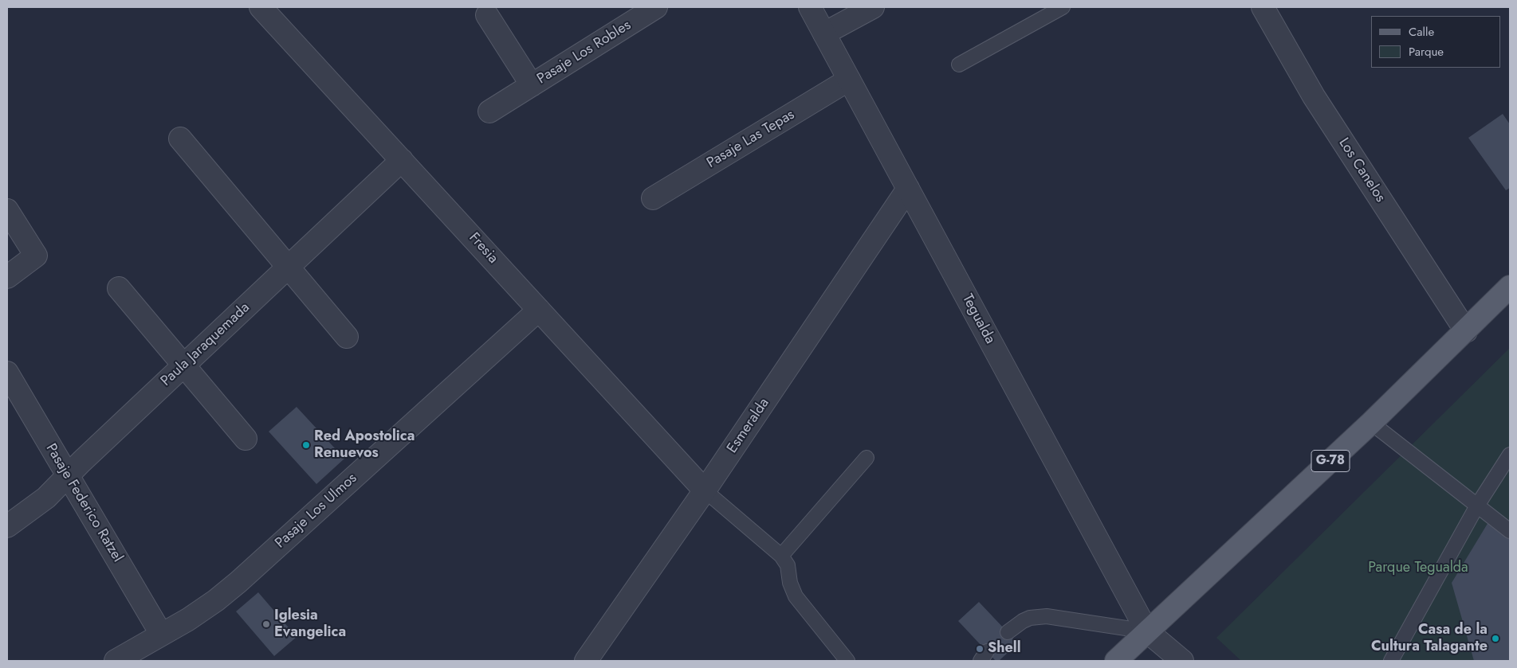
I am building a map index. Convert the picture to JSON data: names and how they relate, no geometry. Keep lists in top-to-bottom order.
{
  "streets": {
    "main road": ["G-78"],
    "street": [
      "Pasaje Los Robles",
      "Pasaje Las Tepas",
      "Los Canelos",
      "Fresia",
      "Tegualda",
      "Paula Jaraquemada",
      "Esmeralda",
      "Pasaje Federico Ratzel",
      "Pasaje Los Ulmos"
    ]
  },
  "crossings": [
    ["Pasaje Las Tepas", "Tegualda"],
    ["Los Canelos", "G-78"],
    ["Fresia", "Paula Jaraquemada"],
    ["Fresia", "Esmeralda"],
    ["Fresia", "Pasaje Los Ulmos"],
    ["Tegualda", "Esmeralda"],
    ["Tegualda", "G-78"],
    ["Paula Jaraquemada", "Pasaje Federico Ratzel"],
    ["Pasaje Federico Ratzel", "Pasaje Los Ulmos"]
  ],
  "parks": ["Parque Tegualda"],
  "places": [
    "Red Apostolica Renuevos",
    "Iglesia Evangelica",
    "Casa de la Cultura Talagante",
    "Shell"
  ],
  "legend": ["Calle", "Parque"]
}
